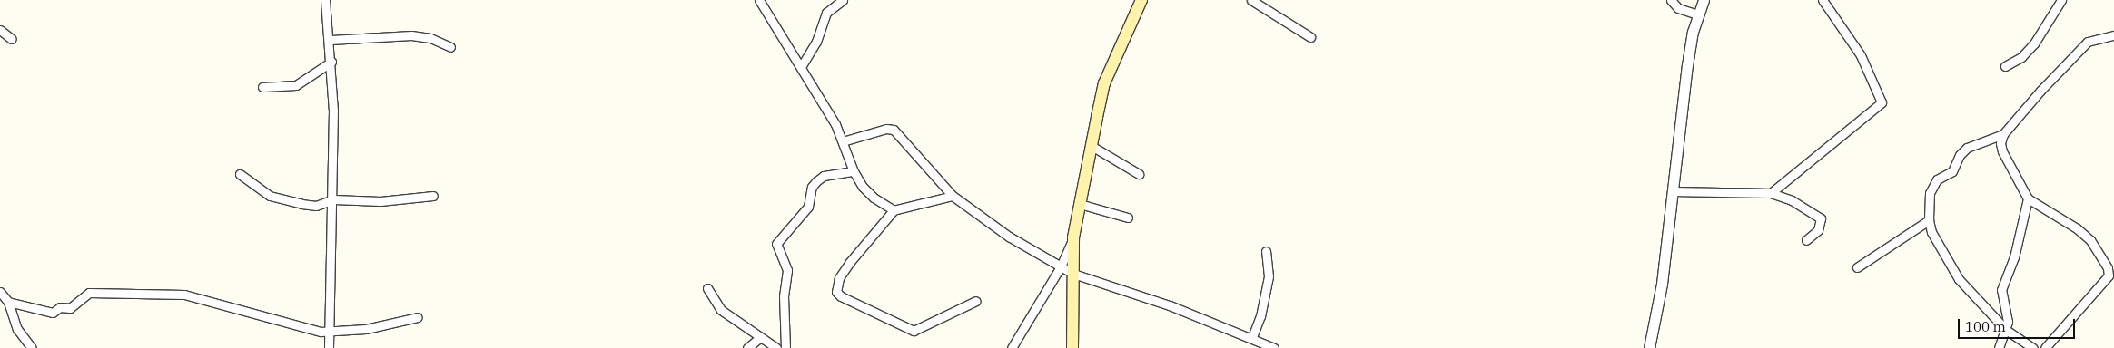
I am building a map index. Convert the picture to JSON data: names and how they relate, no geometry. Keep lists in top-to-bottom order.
{
  "scale_bar": "100 m"
}
